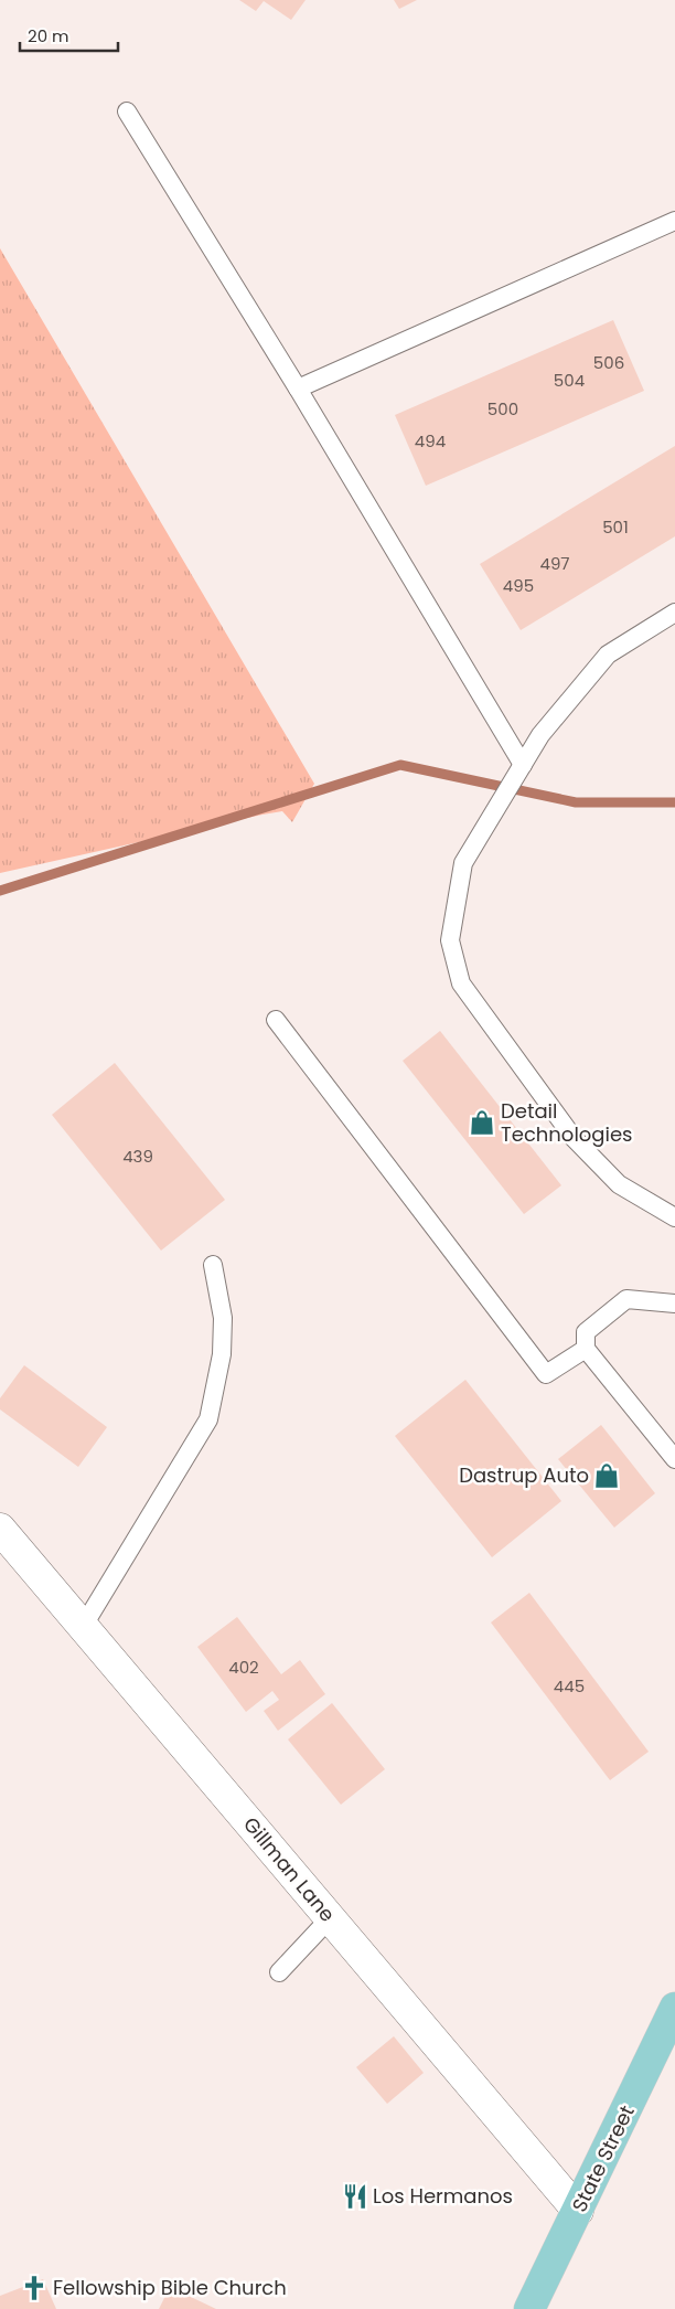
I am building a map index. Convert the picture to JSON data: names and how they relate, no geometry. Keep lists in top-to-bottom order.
{
  "streets": {
    "main road": ["State Street"],
    "street": ["Gillman Lane"]
  },
  "crossings": [
    ["Gillman Lane", "State Street"]
  ],
  "places": {
    "shop": ["Detail Technologies", "Dastrup Auto"],
    "restaurant": ["Los Hermanos"],
    "church": ["Fellowship Bible Church"]
  },
  "house_numbers": [
    "506",
    "504",
    "500",
    "494",
    "501",
    "497",
    "495",
    "439",
    "402",
    "445"
  ],
  "scale_bar": "20 m"
}
